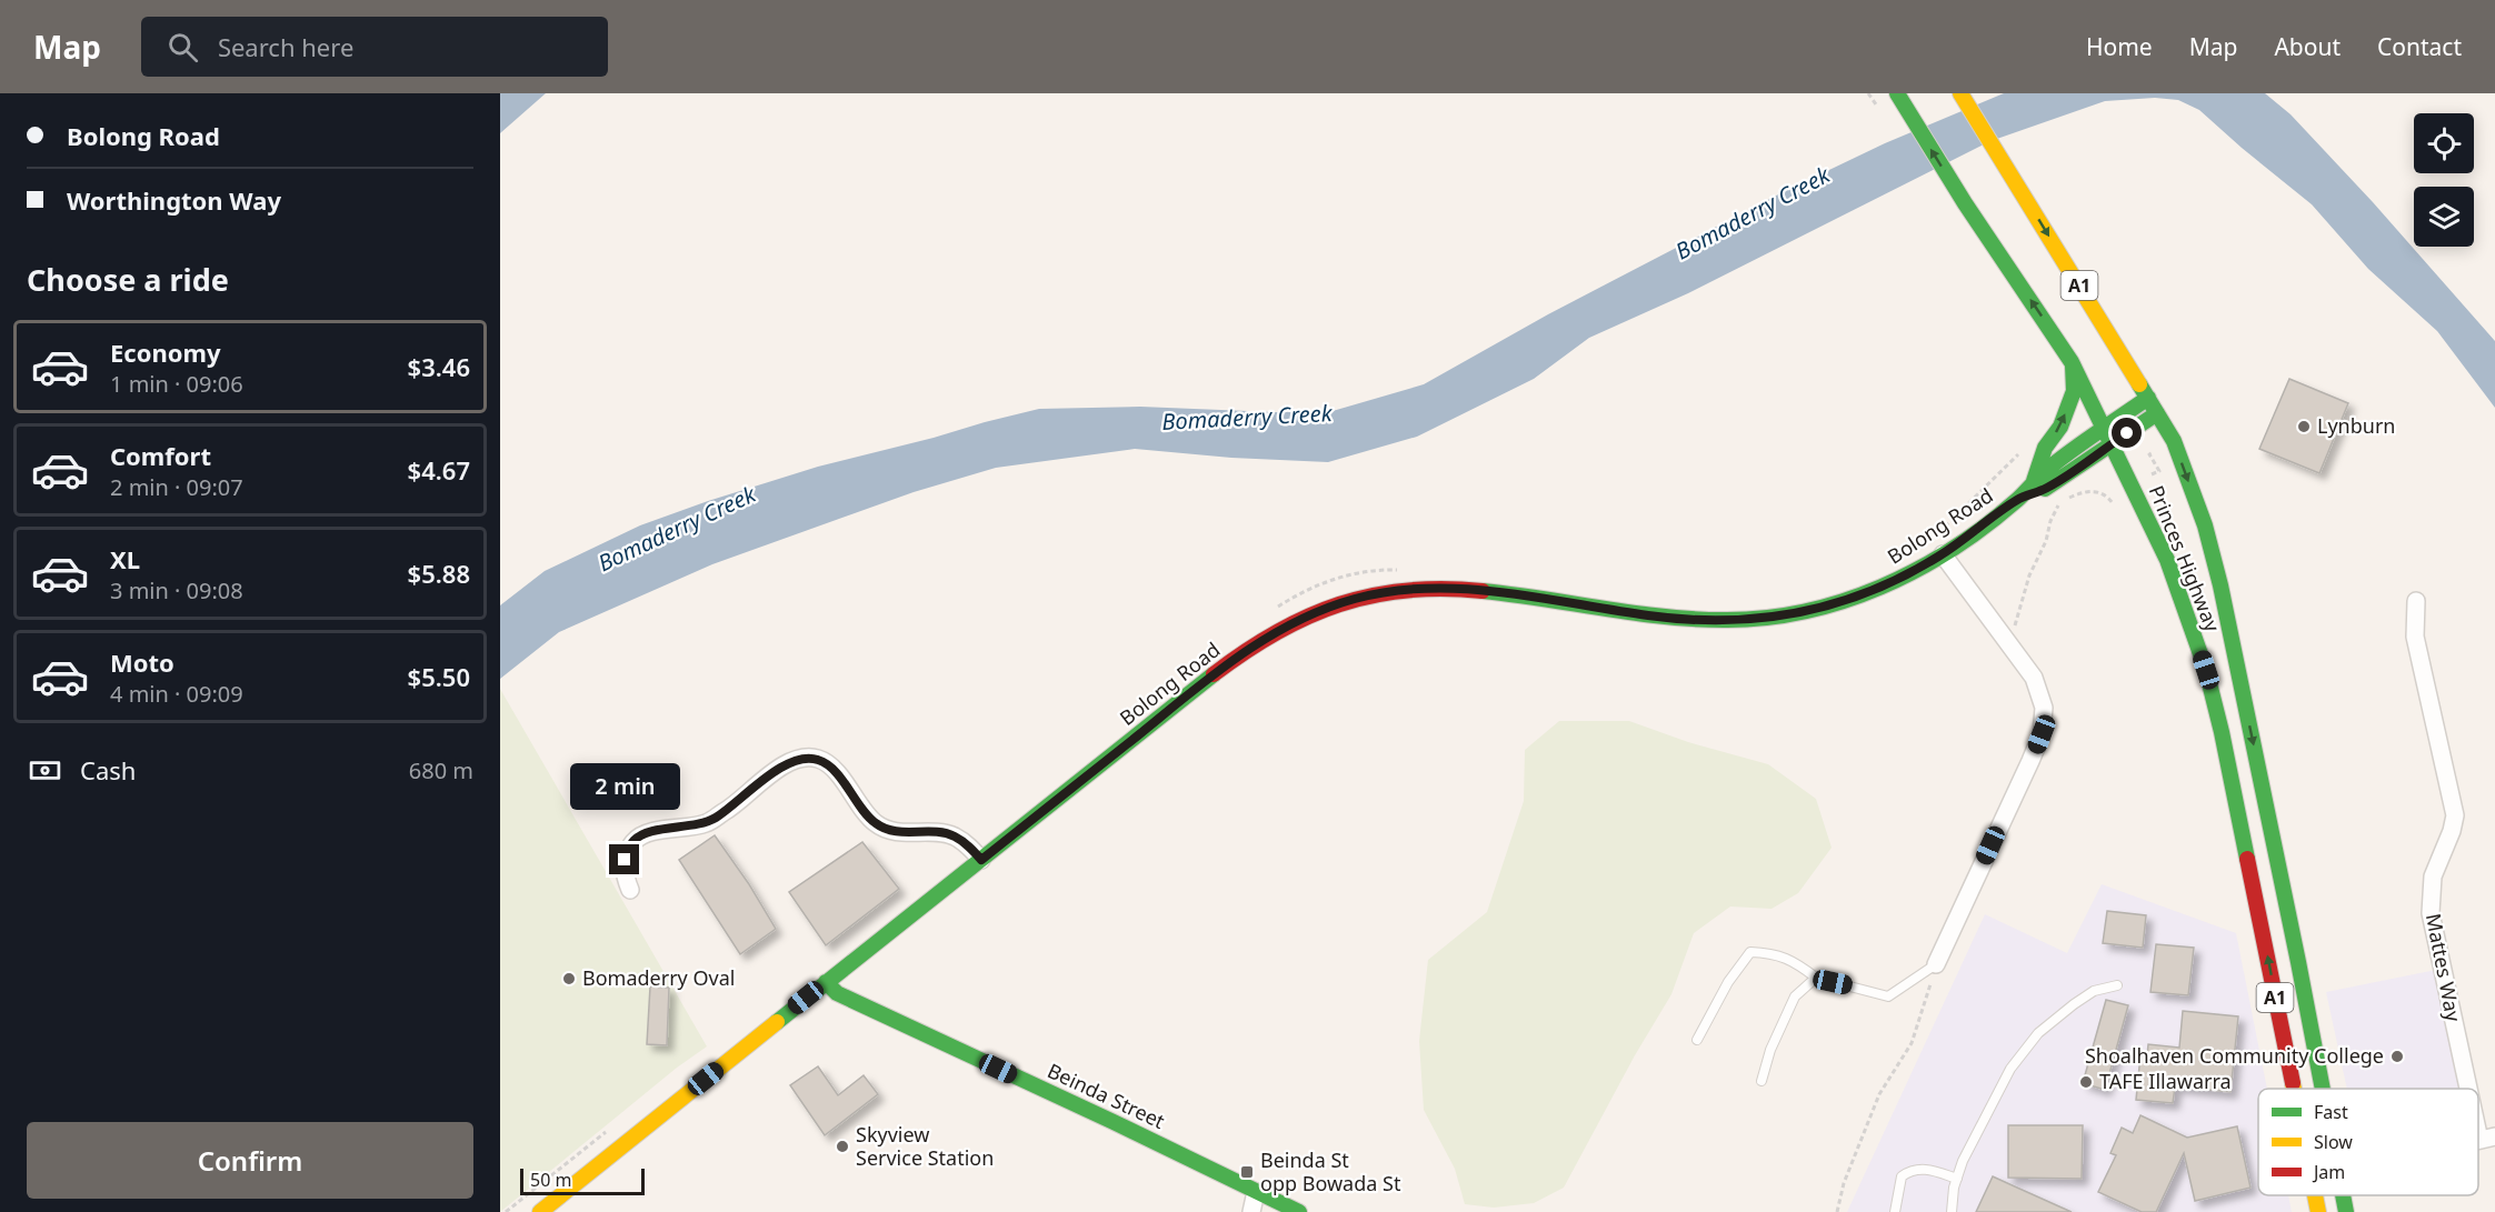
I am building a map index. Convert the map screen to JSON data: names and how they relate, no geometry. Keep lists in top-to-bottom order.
{
  "streets": {
    "main road": [
      "A1",
      "Bolong Road",
      "Princes Highway",
      "Beinda Street"
    ],
    "street": ["Mattes Way"]
  },
  "crossings": [
    ["Bolong Road", "Princes Highway"],
    ["Bolong Road", "Beinda Street"]
  ],
  "water": ["Bomaderry Creek"],
  "places": {
    "other": [
      "Lynburn",
      "Bomaderry Oval",
      "Shoalhaven Community College",
      "TAFE Illawarra",
      "Skyview Service Station"
    ],
    "transit": ["Beinda St opp Bowada St"]
  },
  "legend": ["Fast", "Slow", "Jam"],
  "scale_bar": "50 m",
  "page": {
    "header": "Map",
    "search": "Search here",
    "nav": [
      "Home",
      "Map",
      "About",
      "Contact"
    ],
    "banner": ["Bolong Road", "Worthington Way"],
    "heading": "Choose a ride",
    "list": [
      {
        "name": "Economy",
        "note": "1 min · 09:06",
        "value": "$3.46"
      },
      {
        "name": "Comfort",
        "note": "2 min · 09:07",
        "value": "$4.67"
      },
      {
        "name": "XL",
        "note": "3 min · 09:08",
        "value": "$5.88"
      },
      {
        "name": "Moto",
        "note": "4 min · 09:09",
        "value": "$5.50"
      }
    ],
    "pay": ["Cash", "680 m"],
    "bubble": "2 min",
    "buttons": "Confirm",
    "scale": "50 m"
  }
}
